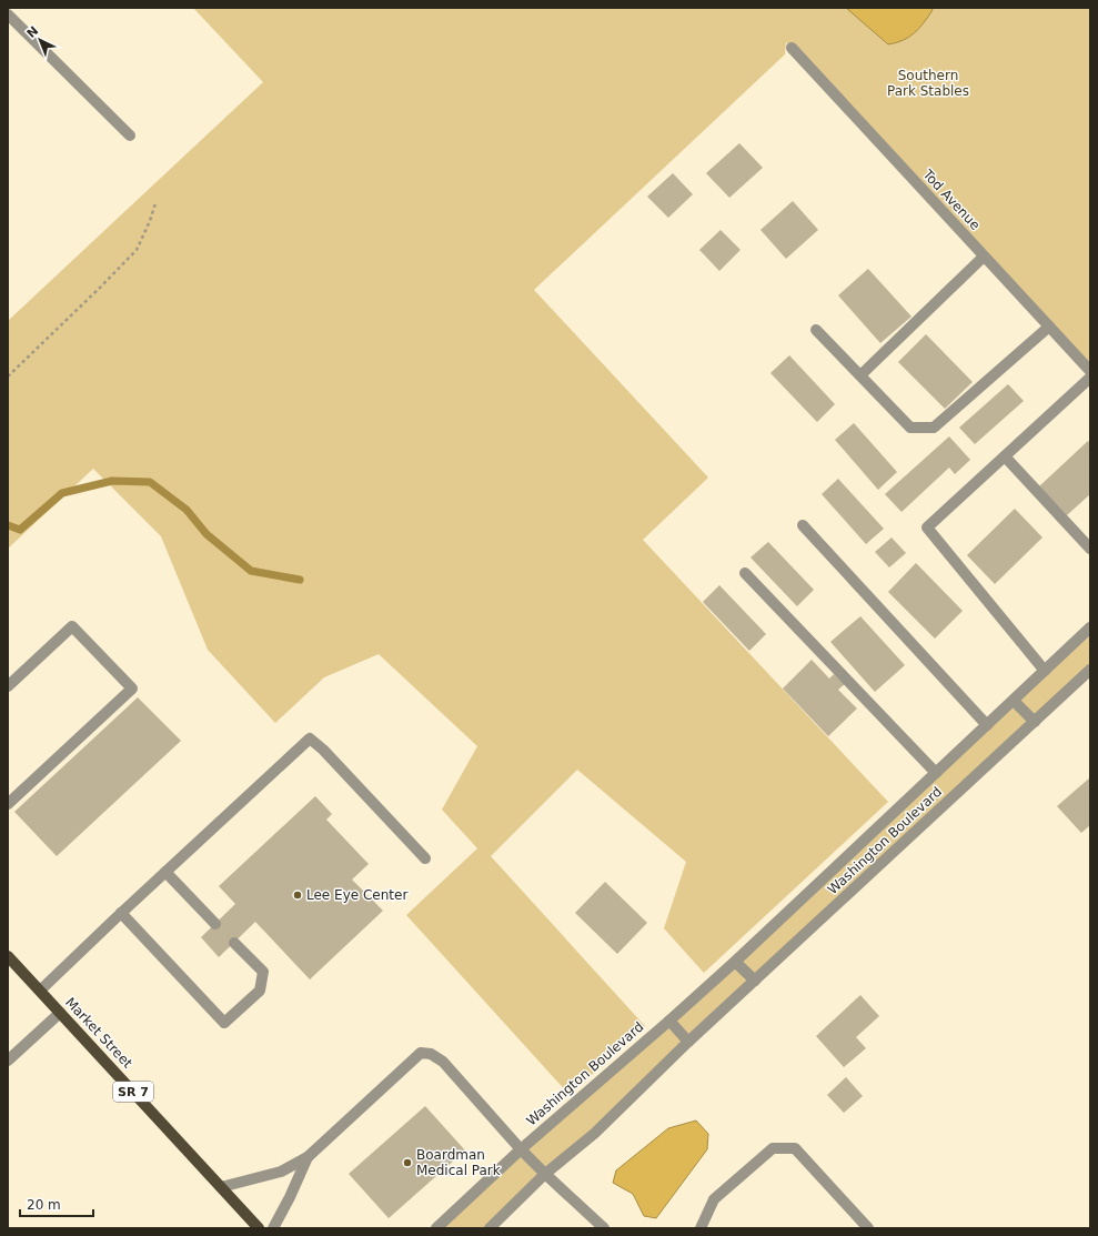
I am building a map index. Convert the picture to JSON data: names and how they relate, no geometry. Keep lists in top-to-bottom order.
{
  "streets": {
    "main road": ["Market Street", "SR 7"],
    "street": ["Tod Avenue", "Washington Boulevard"]
  },
  "parks": ["Southern Park Stables"],
  "places": ["Lee Eye Center", "Boardman Medical Park"],
  "scale_bar": "20 m",
  "north": "top left"
}
